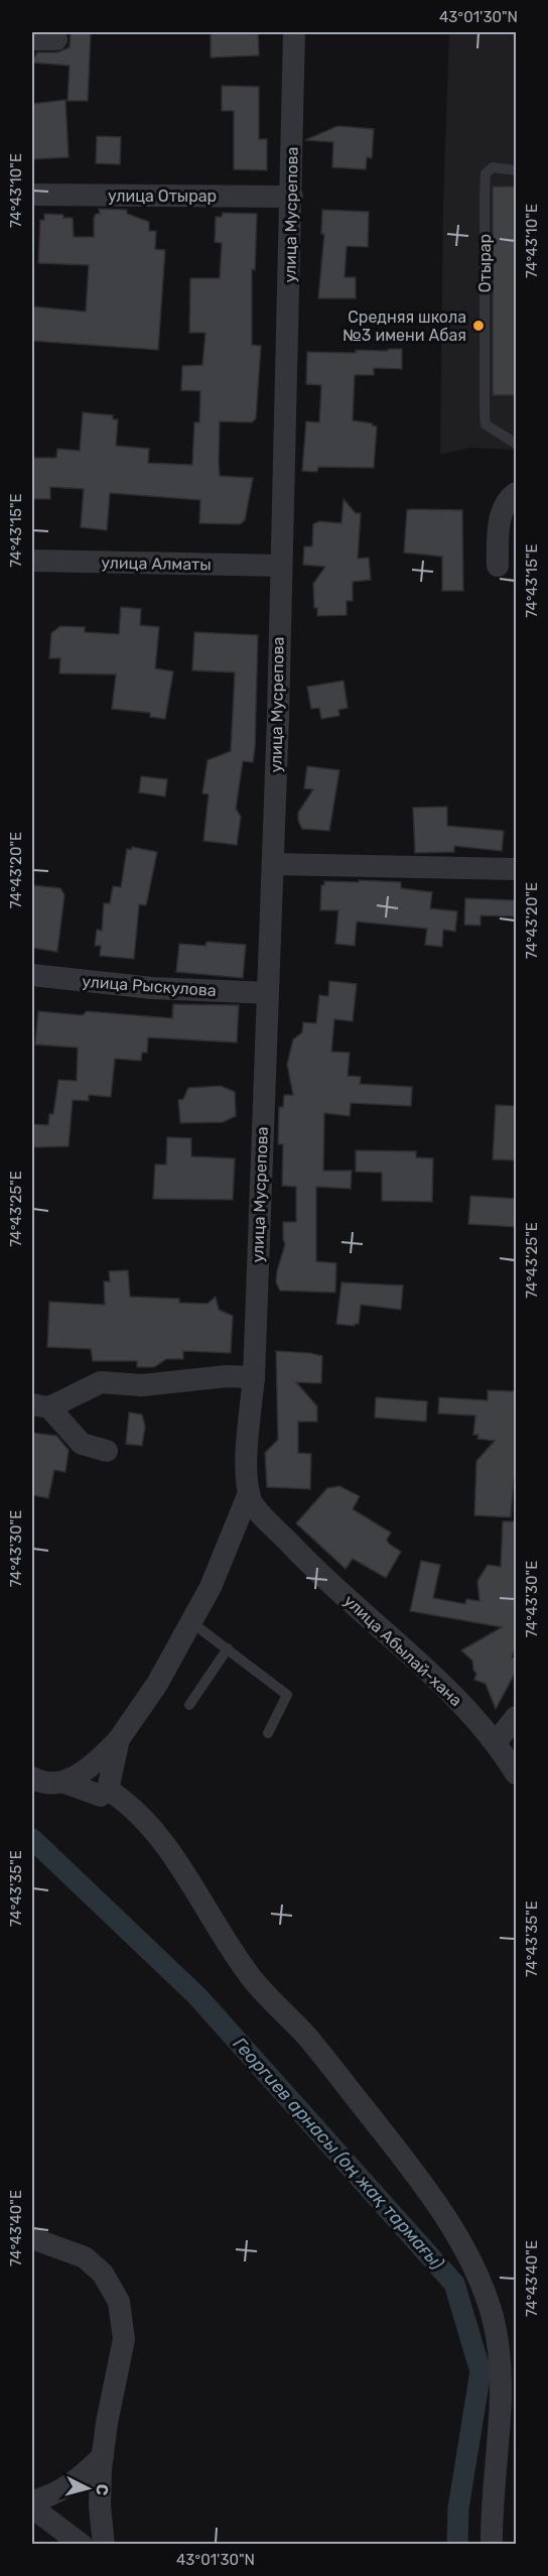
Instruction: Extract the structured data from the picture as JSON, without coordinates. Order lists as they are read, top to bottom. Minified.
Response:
{"streets":{"street":["улица Отырар","улица Мусрепова","улица Алматы","улица Рыскулова","улица Абылай-хана"],"lane":["Отырар"]},"crossings":[["улица Отырар","улица Мусрепова"],["улица Мусрепова","улица Алматы"],["улица Мусрепова","улица Рыскулова"]],"water":["Георгиев арнасы (оң жақ тармағы)"],"places":["Средняя школа №3 имени Абая"],"north":"right","coordinates":["43°01'30\"N","74°43'10\"E","74°43'15\"E","74°43'20\"E","74°43'25\"E","74°43'30\"E","74°43'35\"E","74°43'40\"E"]}
